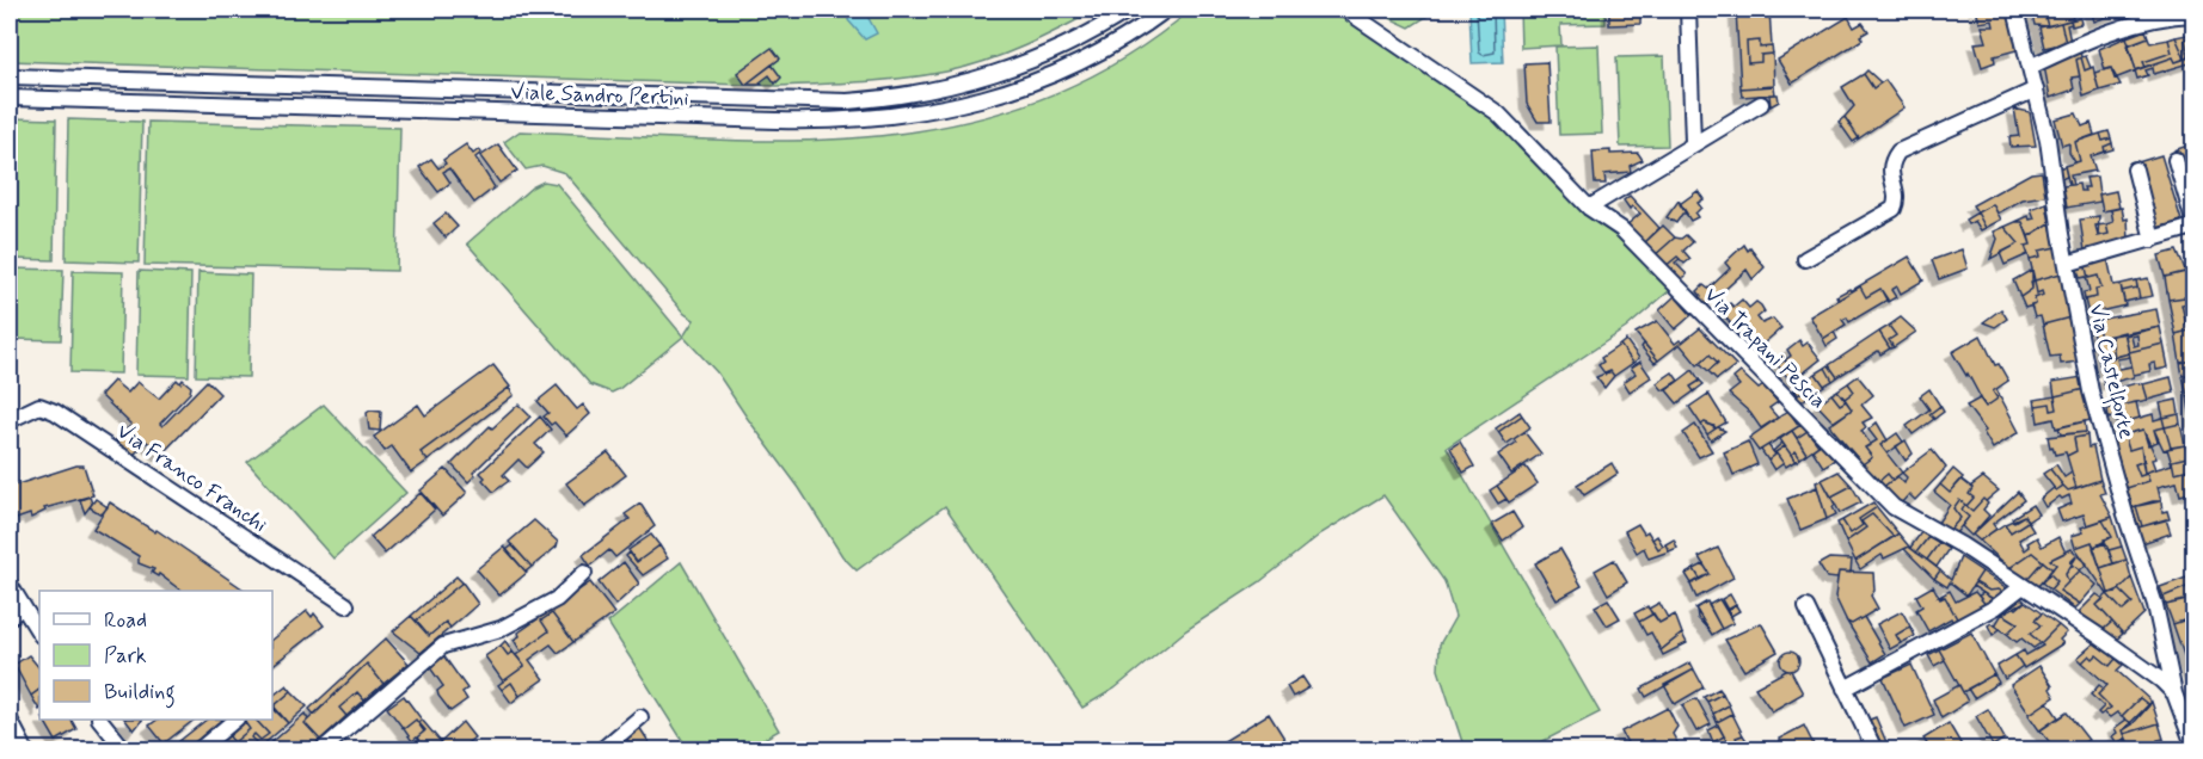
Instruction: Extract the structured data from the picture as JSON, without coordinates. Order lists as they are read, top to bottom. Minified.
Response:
{"streets":{"street":["Viale Sandro Pertini","Via Trapani Pescia","Via Castelforte","Via Franco Franchi"]},"crossings":[["Via Trapani Pescia","Via Castelforte"]],"legend":["Road","Park","Building"]}
